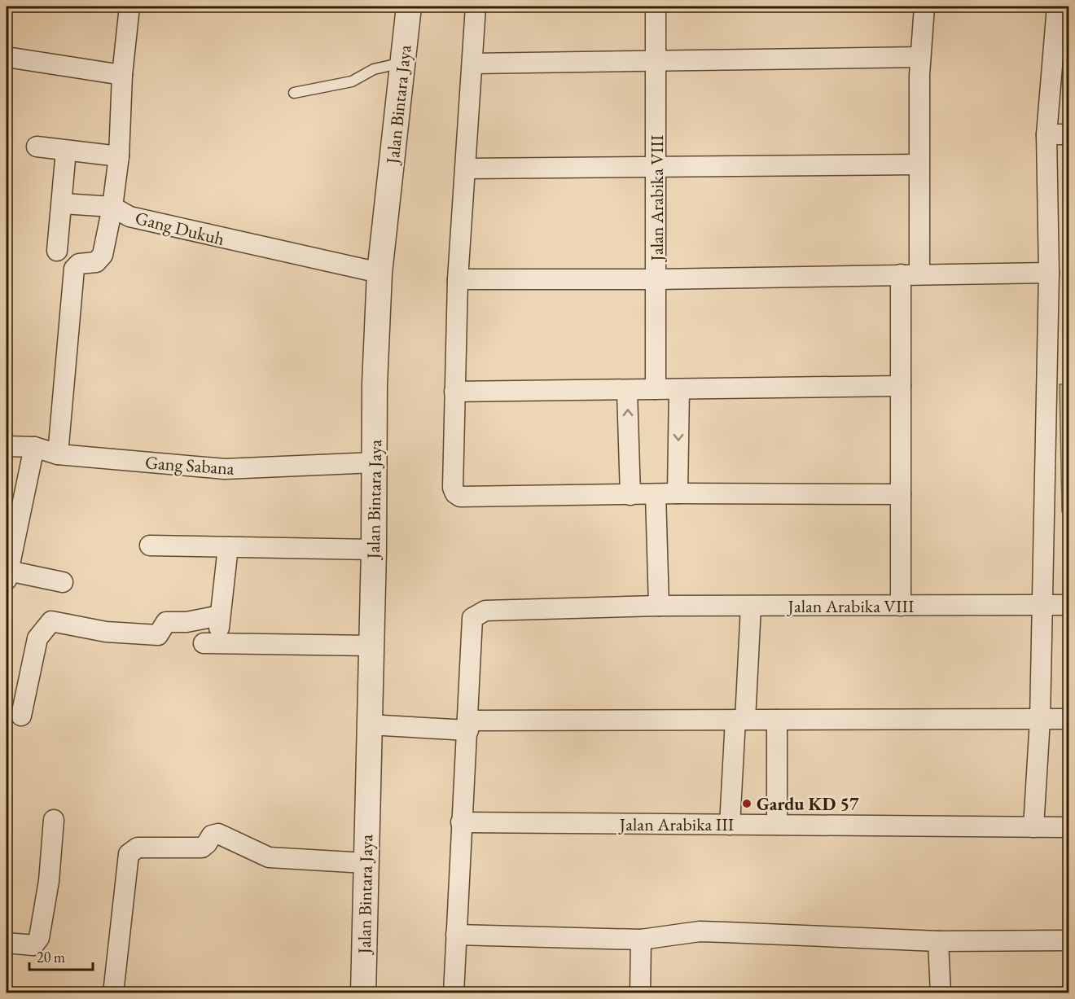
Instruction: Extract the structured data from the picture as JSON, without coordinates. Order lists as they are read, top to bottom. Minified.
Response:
{"streets":{"street":["Jalan Bintara Jaya","Jalan Arabika VIII","Gang Dukuh","Gang Sabana","Jalan Arabika III"]},"crossings":[["Jalan Bintara Jaya","Gang Dukuh"],["Jalan Bintara Jaya","Gang Sabana"]],"places":["Gardu KD 57"],"scale_bar":"20 m"}
